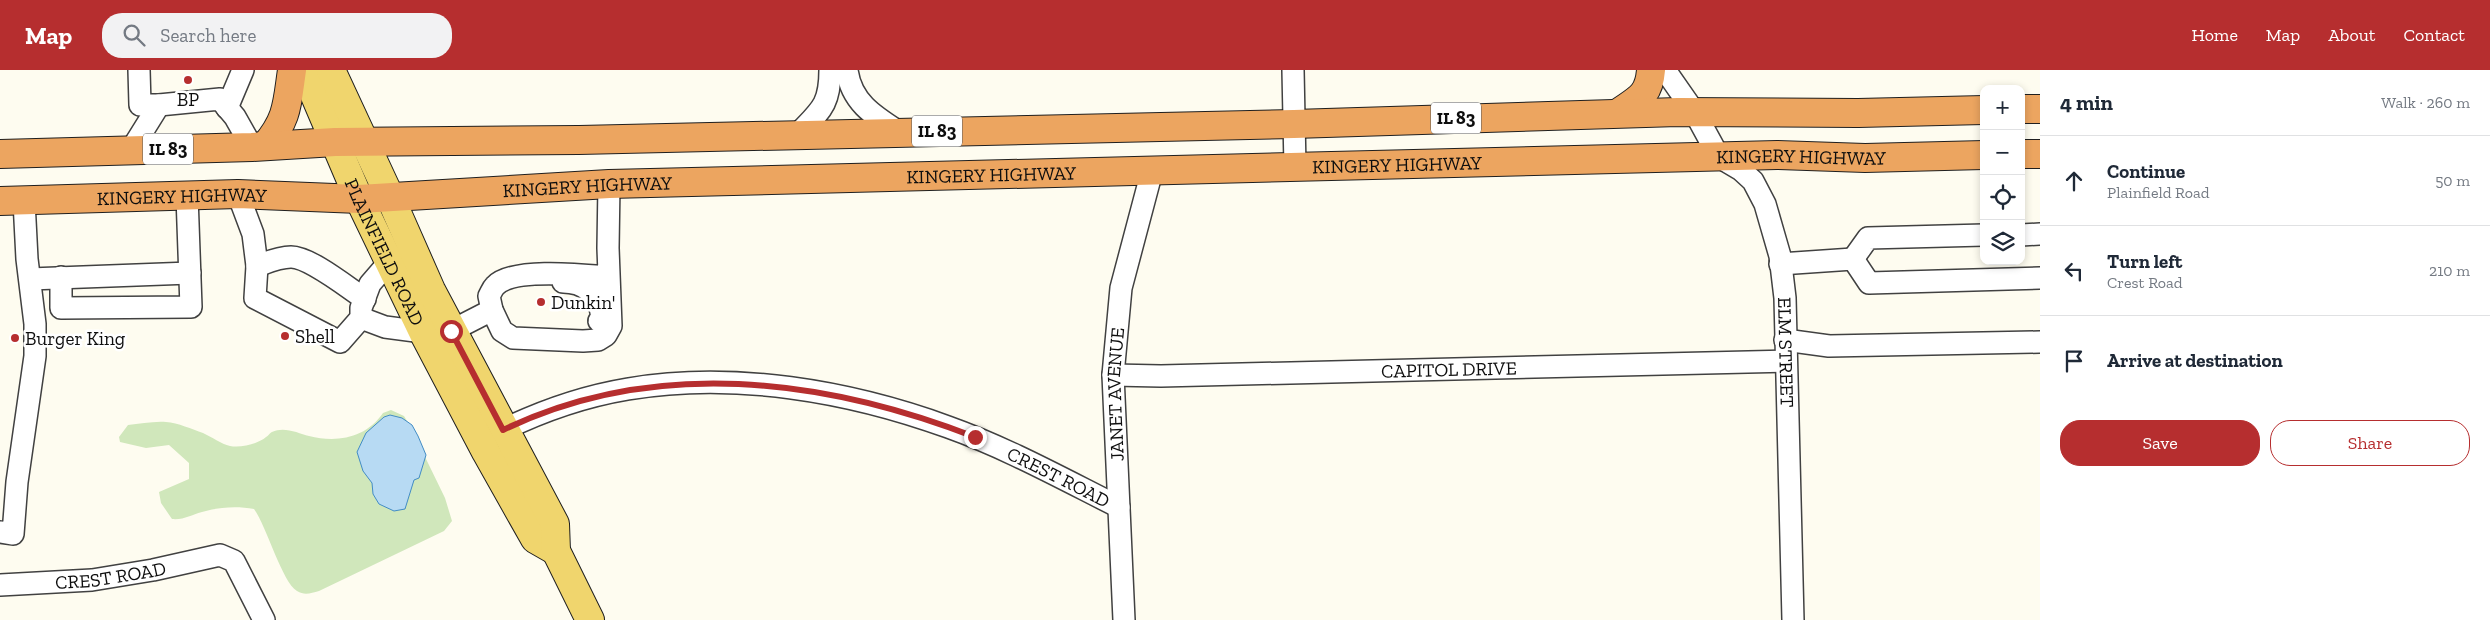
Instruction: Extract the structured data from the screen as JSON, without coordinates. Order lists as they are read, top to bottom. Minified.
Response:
{"streets":{"highway":["IL 83","KINGERY HIGHWAY"],"main road":["PLAINFIELD ROAD"],"street":["ELM STREET","CAPITOL DRIVE","JANET AVENUE","CREST ROAD"]},"crossings":[["IL 83","PLAINFIELD ROAD"],["KINGERY HIGHWAY","PLAINFIELD ROAD"],["KINGERY HIGHWAY","ELM STREET"],["KINGERY HIGHWAY","JANET AVENUE"],["PLAINFIELD ROAD","CREST ROAD"],["ELM STREET","CAPITOL DRIVE"],["CAPITOL DRIVE","JANET AVENUE"],["JANET AVENUE","CREST ROAD"]],"places":["BP","Dunkin'","Shell","Burger King"],"page":{"header":"Map","search":"Search here","nav":["Home","Map","About","Contact"],"heading":["4 min","Walk · 260 m"],"map_buttons":["+","−"],"list":[["Continue","Plainfield Road","50 m"],["Turn left","Crest Road","210 m"],"Arrive at destination"],"buttons":["Save","Share"]}}
